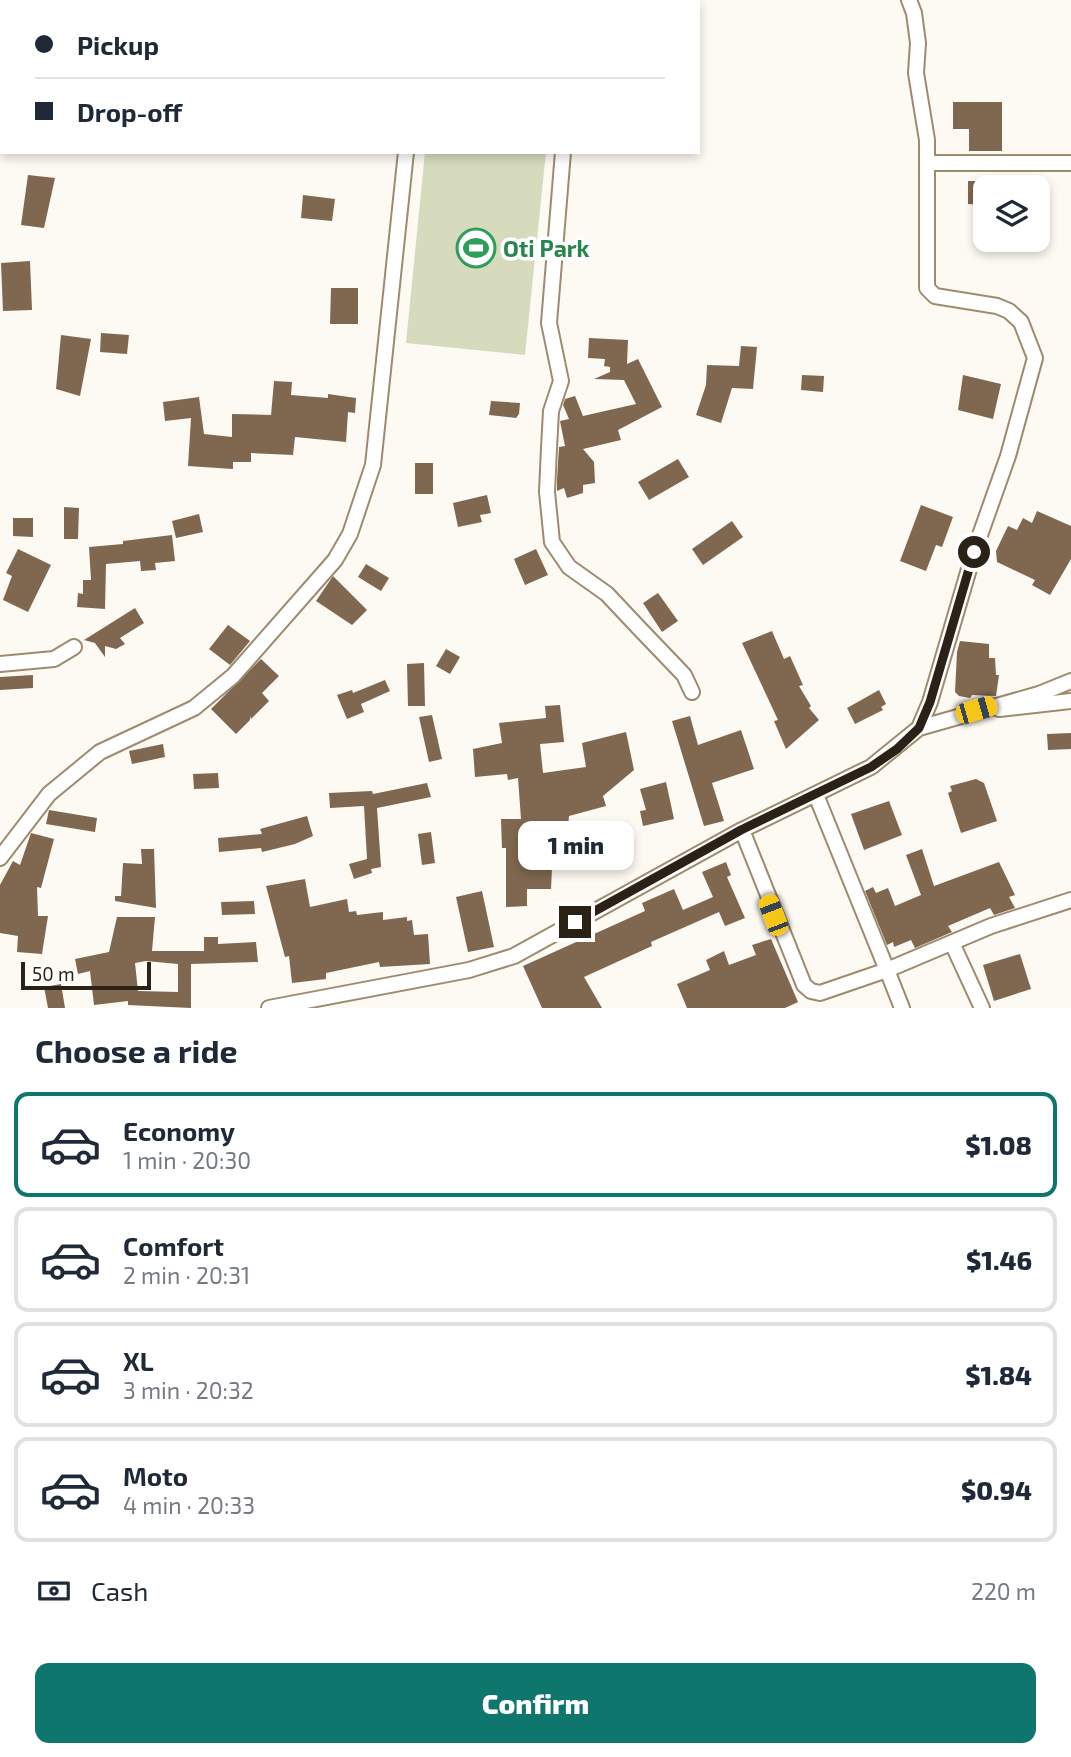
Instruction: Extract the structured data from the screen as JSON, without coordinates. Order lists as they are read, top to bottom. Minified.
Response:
{"places":{"sports":["Oti Park"]},"scale_bar":"50 m","page":{"banner":["Pickup","Drop-off"],"bubble":"1 min","scale":"50 m","heading":"Choose a ride","list":[{"name":"Economy","note":"1 min · 20:30","value":"$1.08"},{"name":"Comfort","note":"2 min · 20:31","value":"$1.46"},{"name":"XL","note":"3 min · 20:32","value":"$1.84"},{"name":"Moto","note":"4 min · 20:33","value":"$0.94"}],"pay":["Cash","220 m"],"buttons":"Confirm"}}
